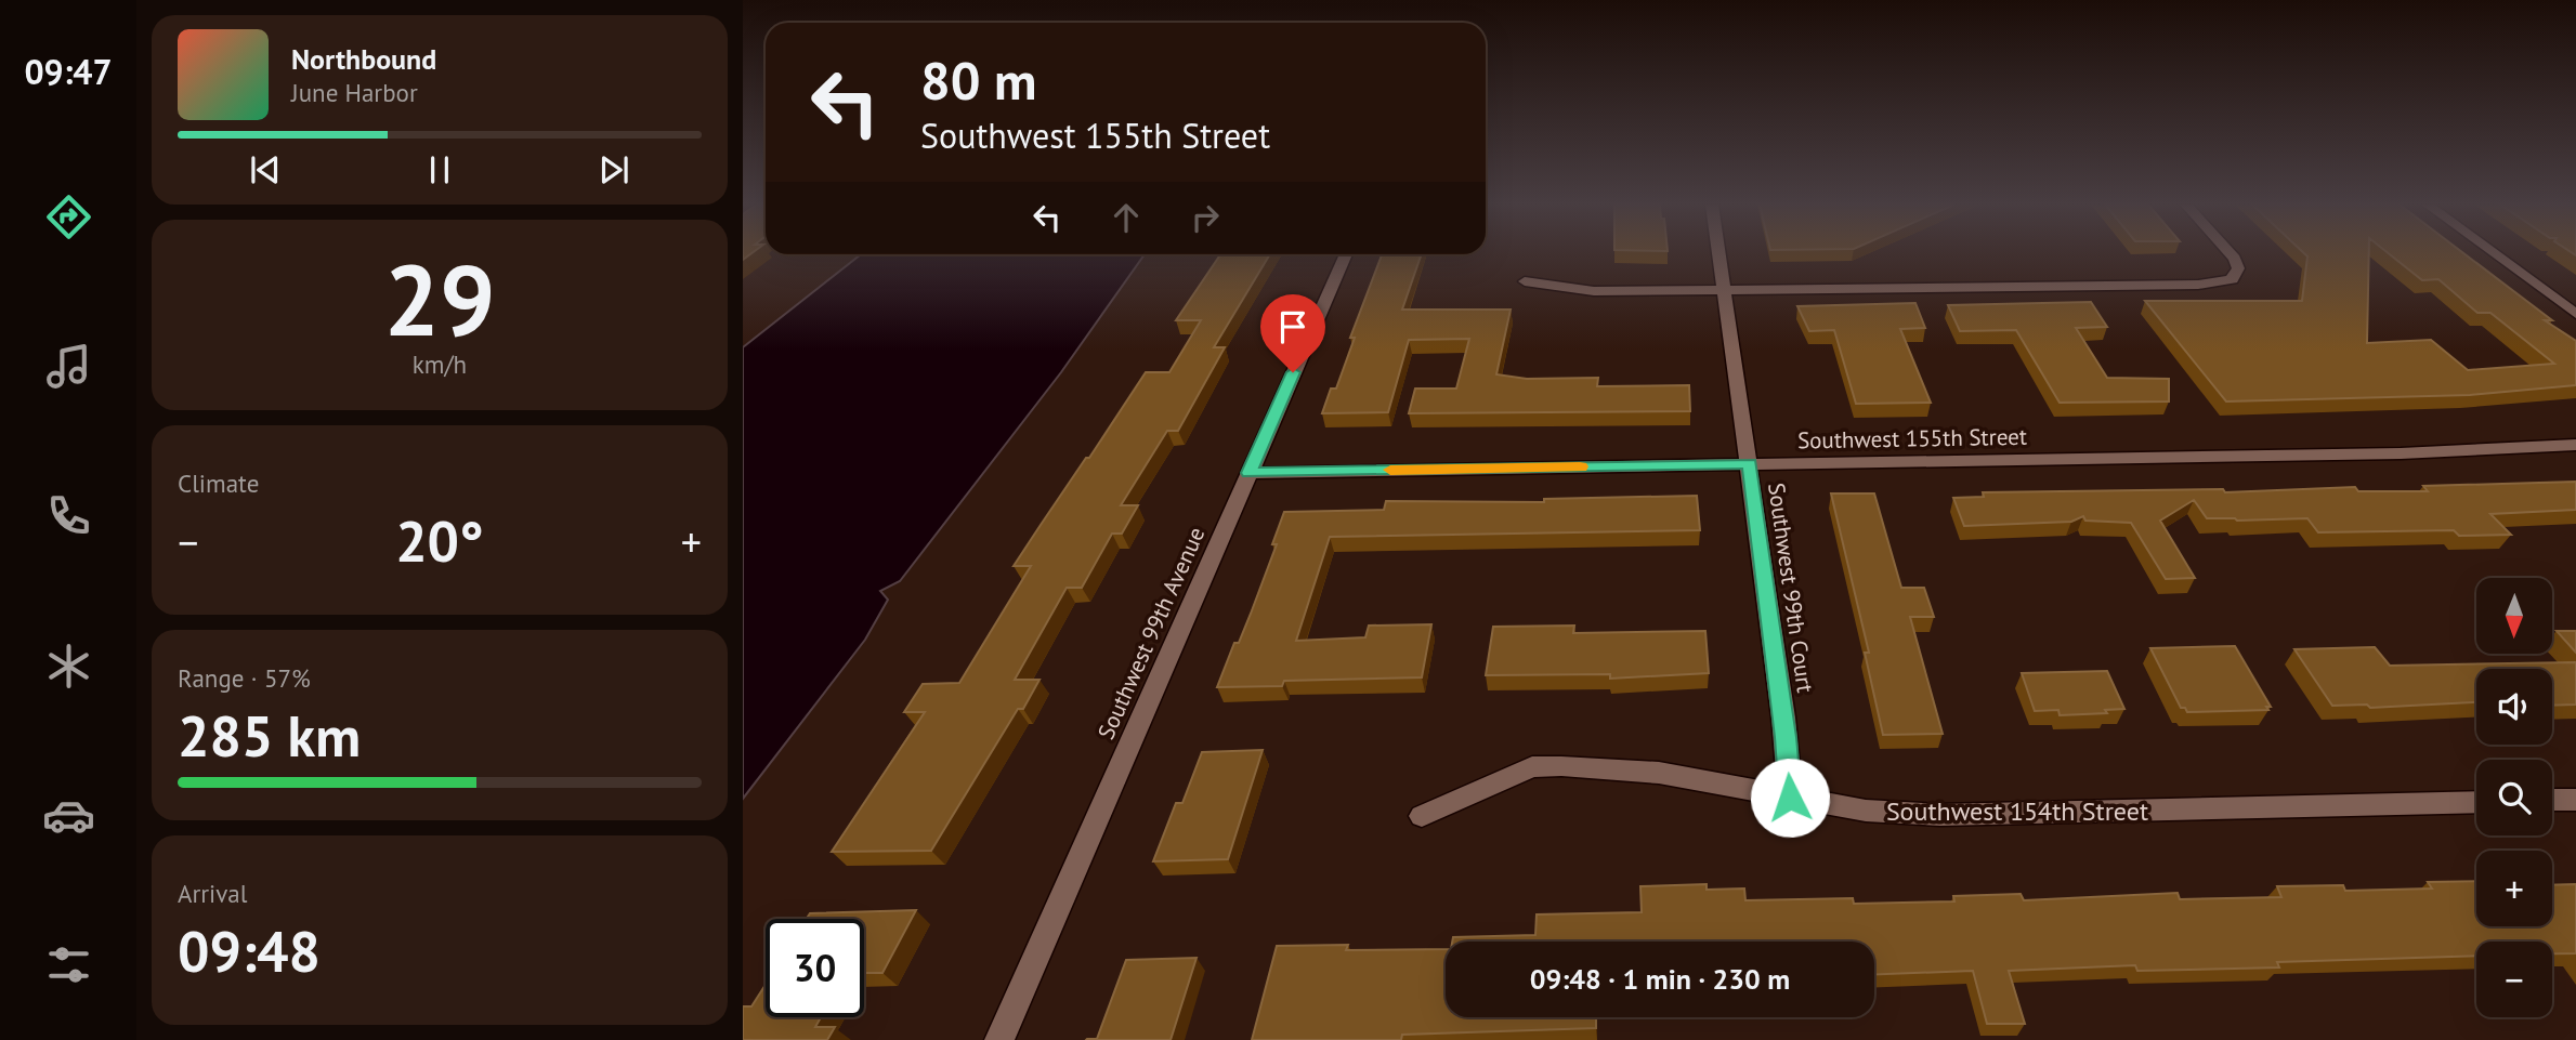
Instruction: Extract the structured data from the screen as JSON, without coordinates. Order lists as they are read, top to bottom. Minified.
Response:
{"streets":{"street":["Southwest 155th Street","Southwest 99th Court","Southwest 99th Avenue","Southwest 154th Street"]},"crossings":[["Southwest 155th Street","Southwest 99th Court"],["Southwest 155th Street","Southwest 99th Avenue"],["Southwest 99th Court","Southwest 154th Street"]],"north":"bottom","page":{"tabs":"09:47","turn":["80 m","Southwest 155th Street"],"song":["Northbound","June Harbor"],"tile":[["29","km/h"],"Climate",["Range · 57%","285 km"],["Arrival","09:48"]],"heat":["−","20°","+"],"map_buttons":["+","−"],"limit":"30","trip":"09:48 · 1 min · 230 m"}}
